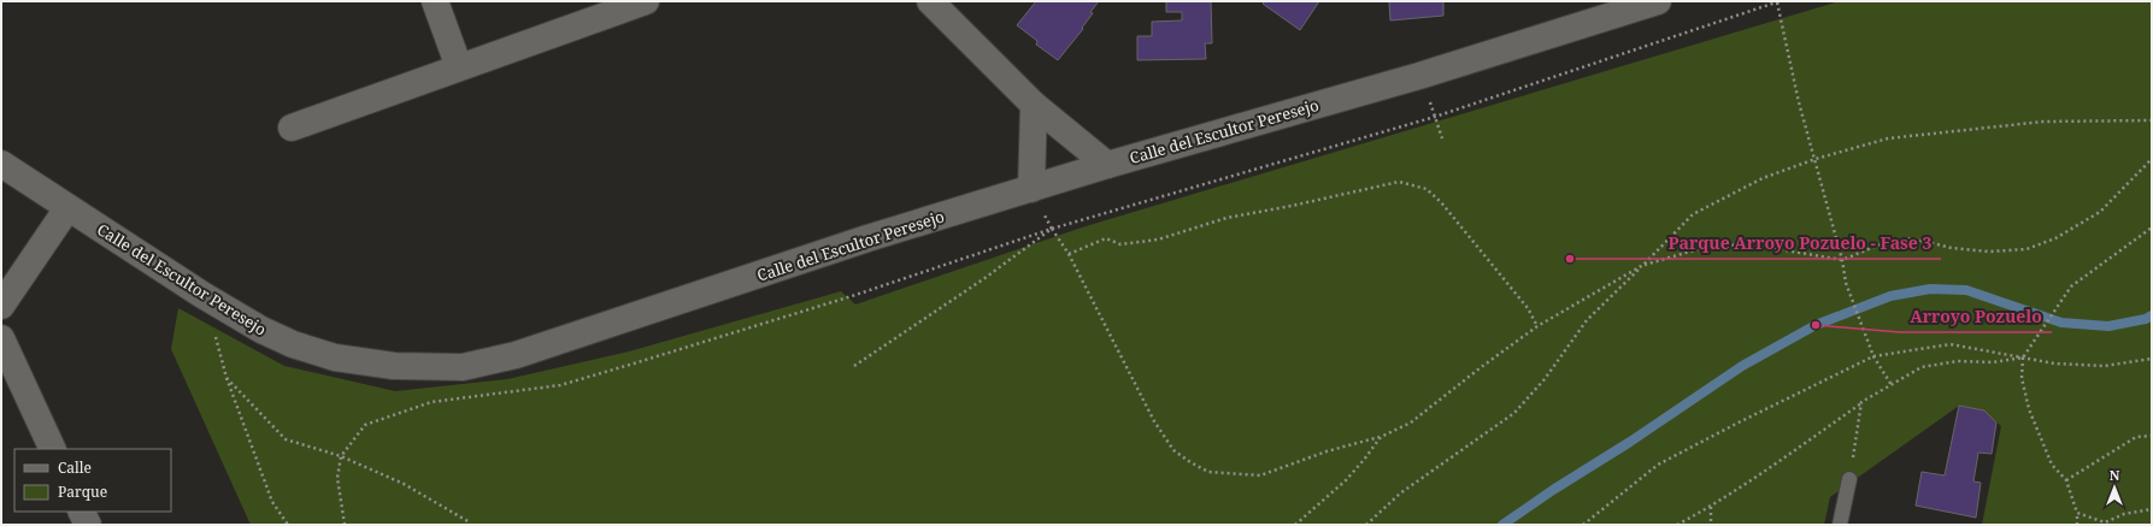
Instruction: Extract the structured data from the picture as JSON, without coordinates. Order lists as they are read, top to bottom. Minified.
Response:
{"streets":{"street":["Calle del Escultor Peresejo"]},"places":["Parque Arroyo Pozuelo - Fase 3","Arroyo Pozuelo"],"legend":["Calle","Parque"],"north":"top"}
